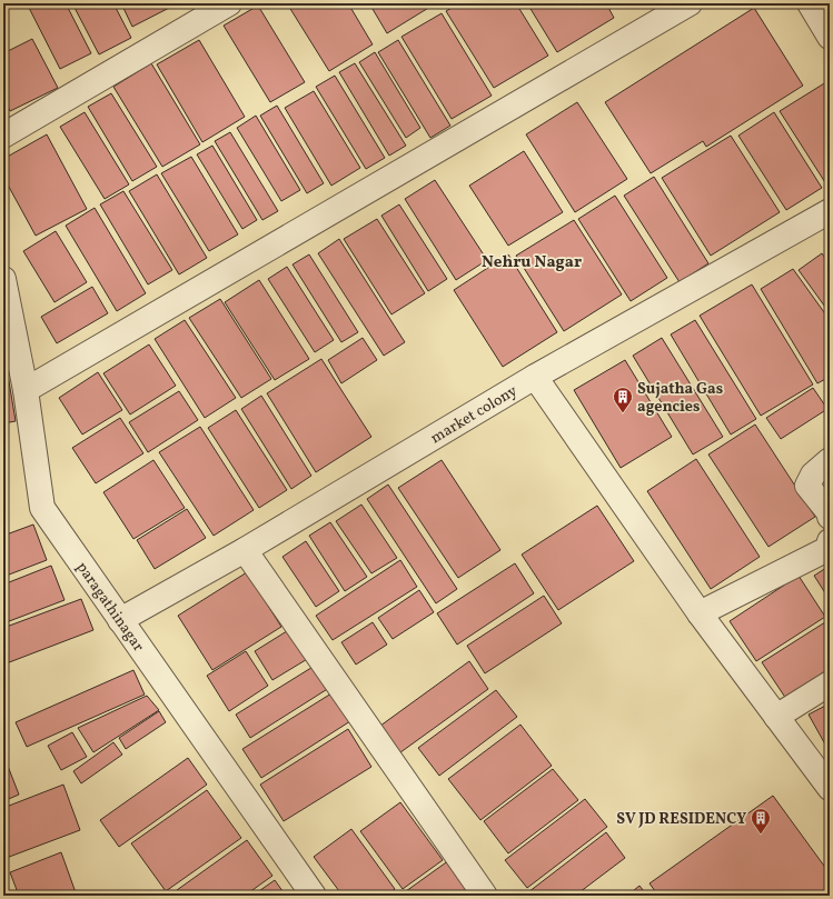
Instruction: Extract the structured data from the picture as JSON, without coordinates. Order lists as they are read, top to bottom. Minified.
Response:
{"streets":{"street":["market colony","paragathinagar"]},"crossings":[["market colony","paragathinagar"]],"districts":["Nehru Nagar"],"places":{"building":["Sujatha Gas agencies","SV JD RESIDENCY"]}}
